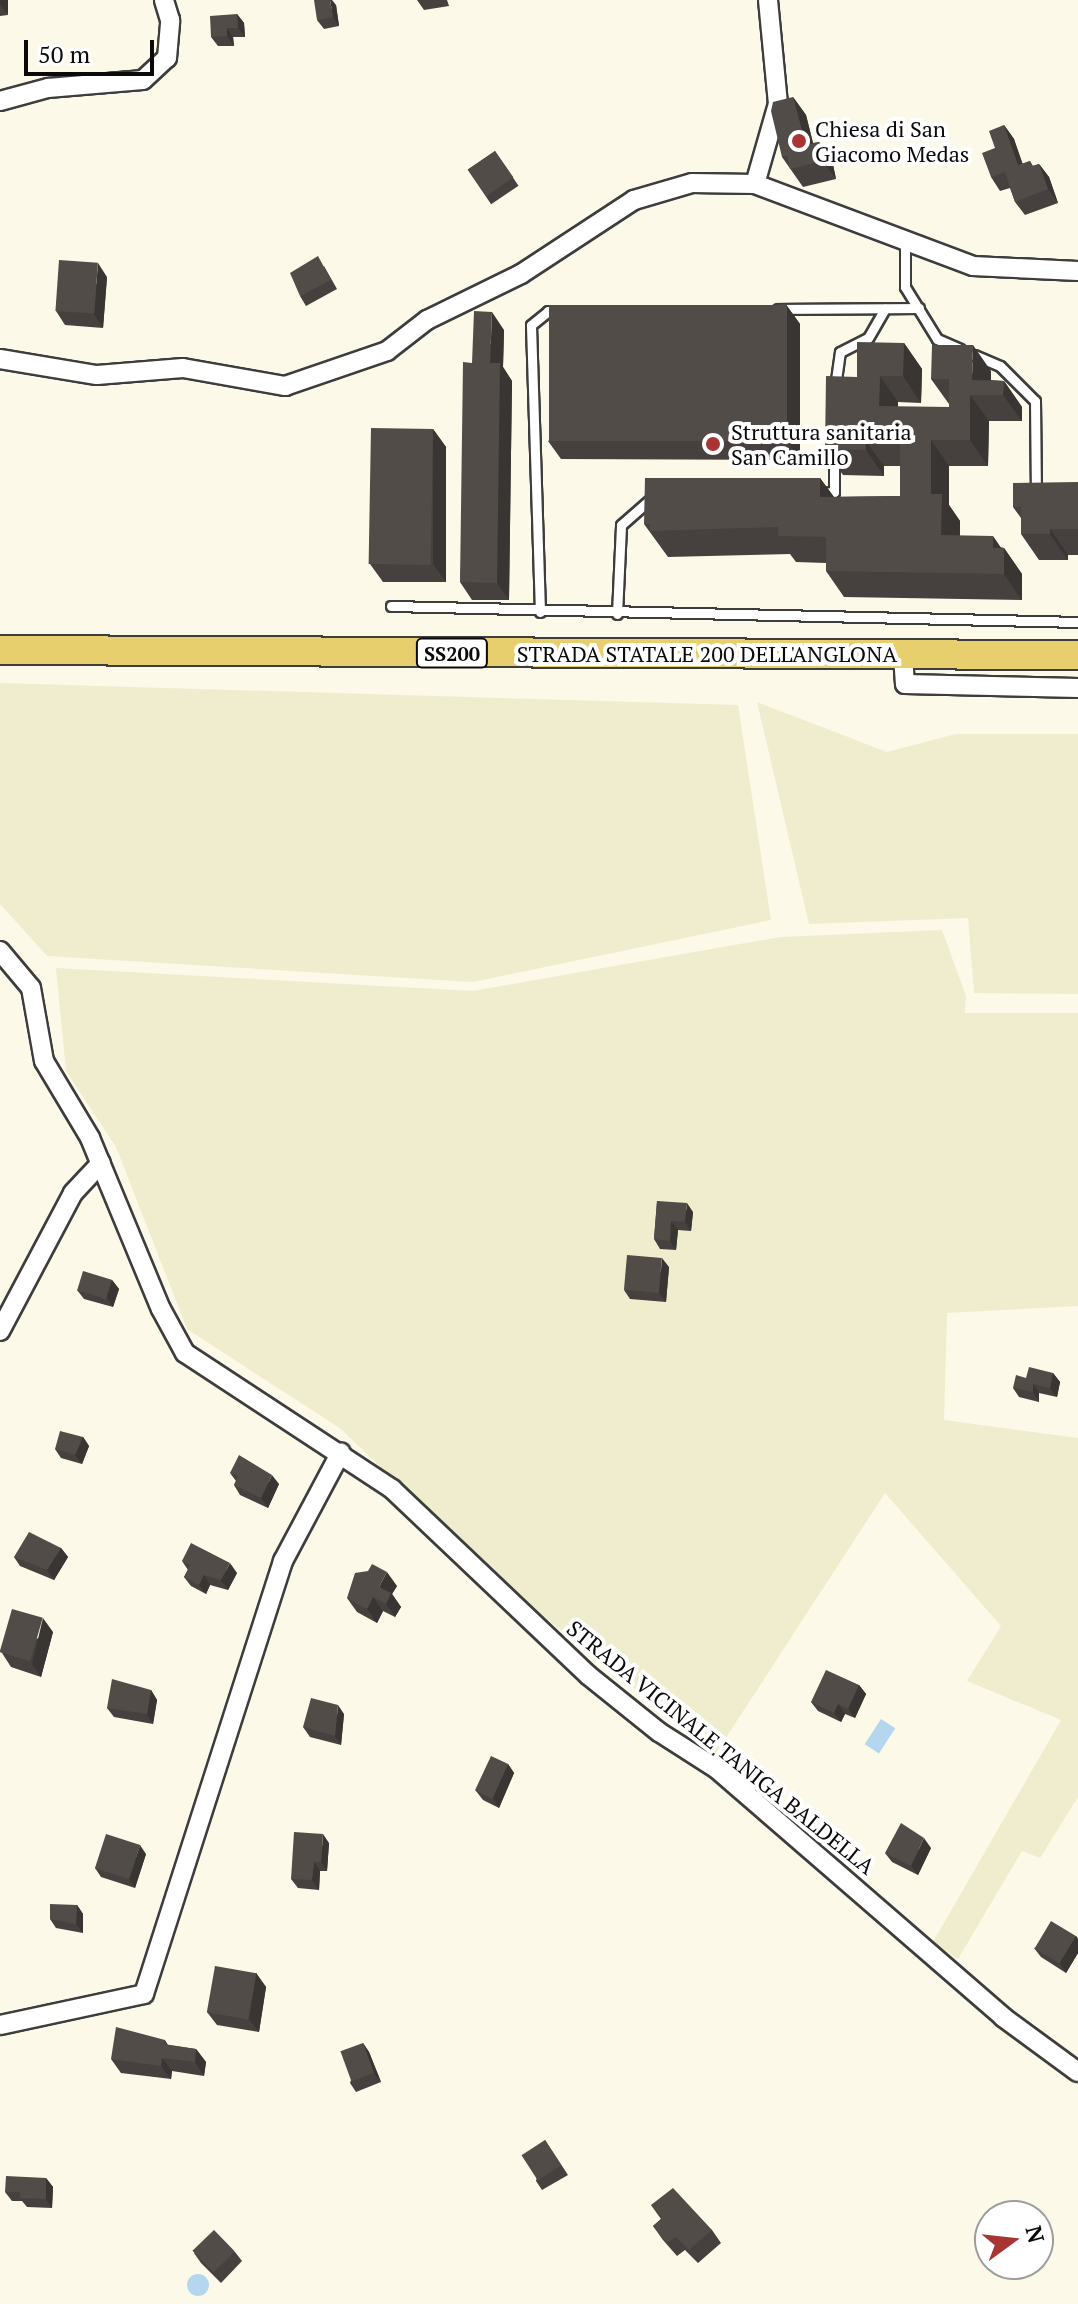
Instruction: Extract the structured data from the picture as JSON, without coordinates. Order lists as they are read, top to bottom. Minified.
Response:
{"streets":{"main road":["SS200","STRADA STATALE 200 DELL'ANGLONA"],"street":["STRADA VICINALE TANIGA BALDELLA"]},"places":["Chiesa di San Giacomo Medas","Struttura sanitaria San Camillo"],"scale_bar":"50 m","north":"right"}
